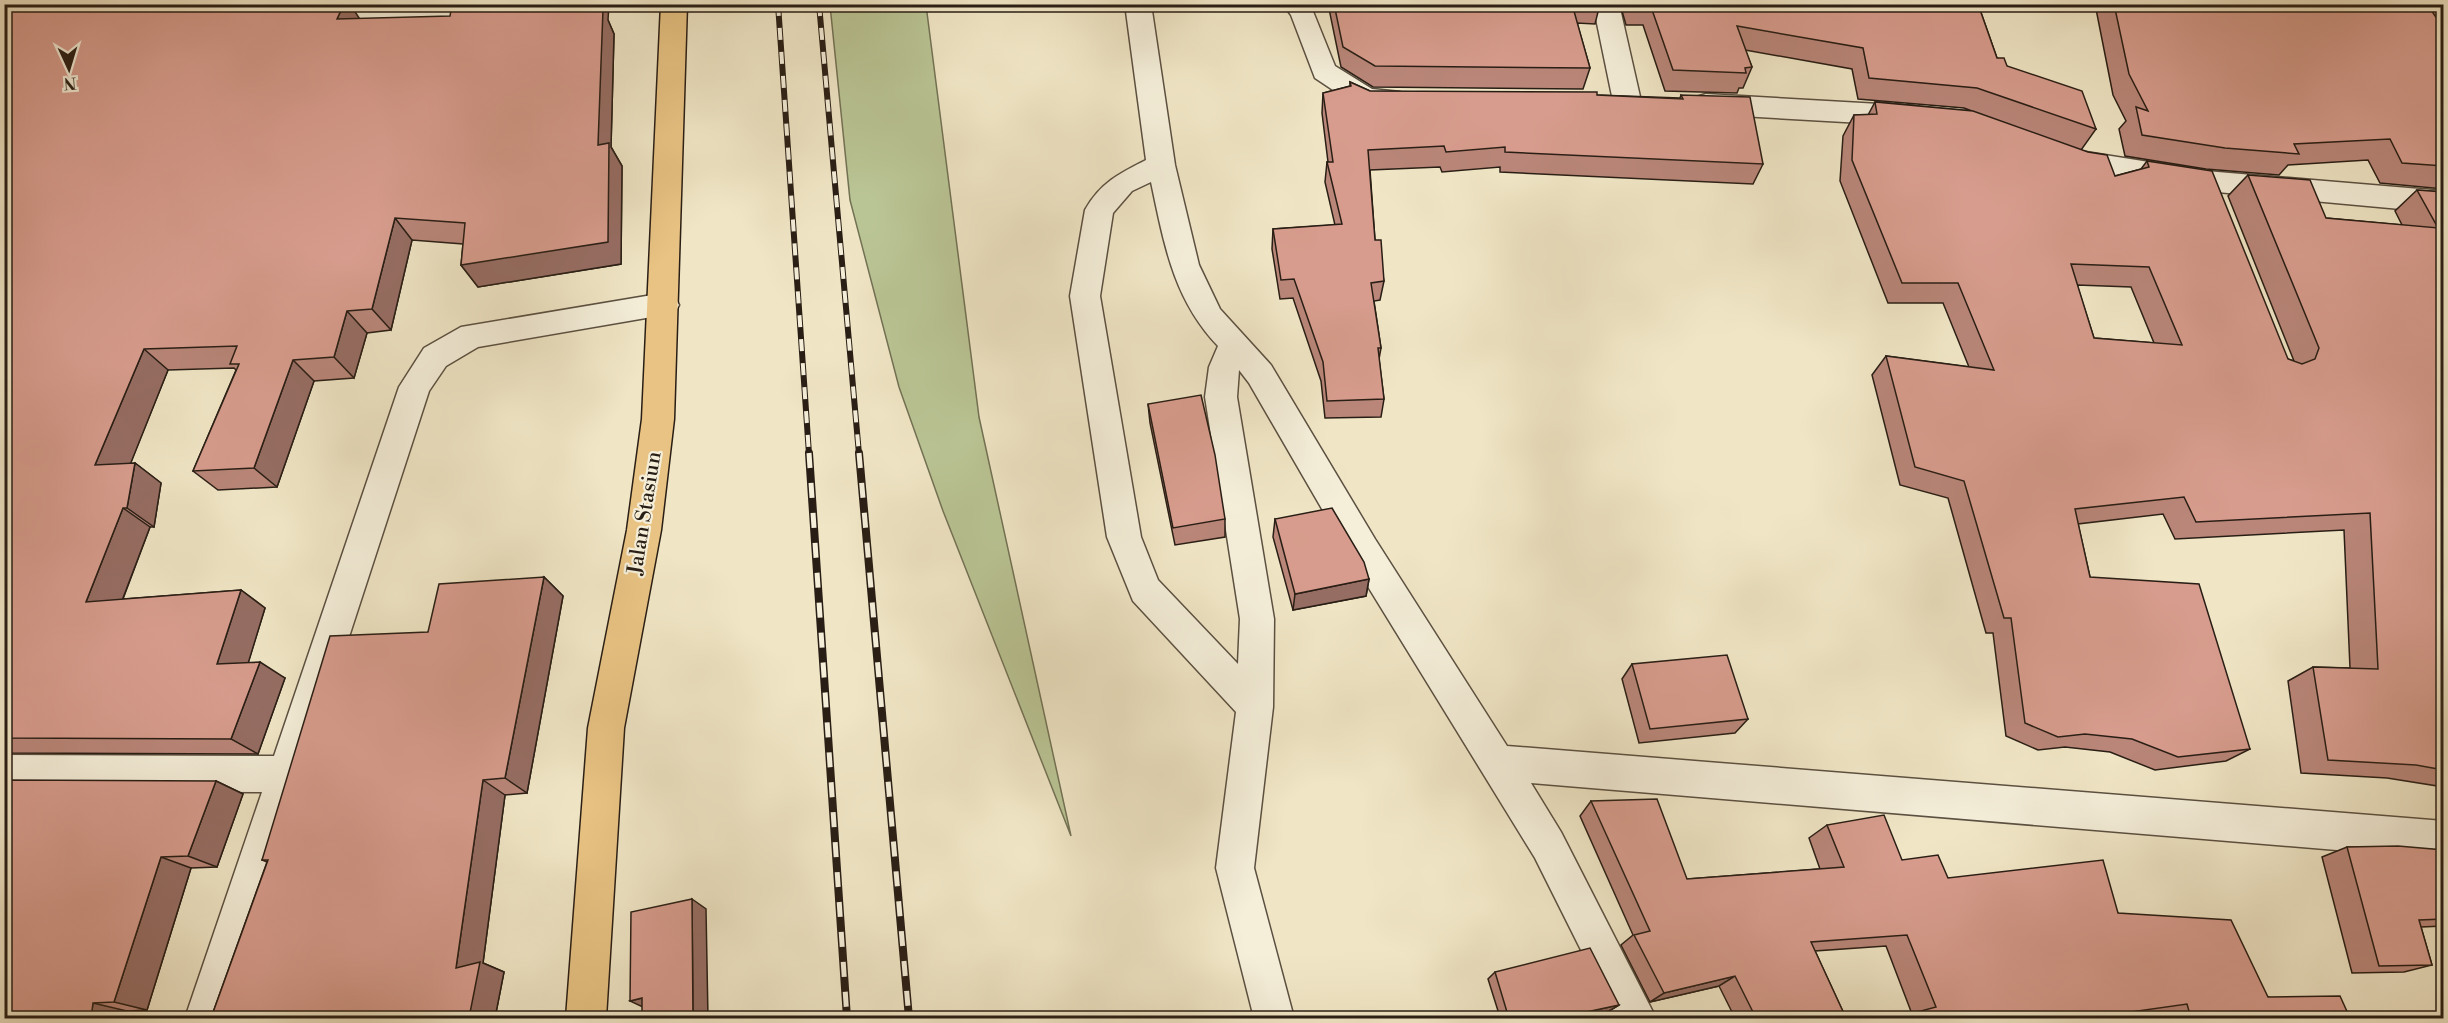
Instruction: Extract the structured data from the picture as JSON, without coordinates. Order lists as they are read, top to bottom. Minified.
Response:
{"streets":{"main road":["Jalan Stasiun"]},"north":"bottom"}
